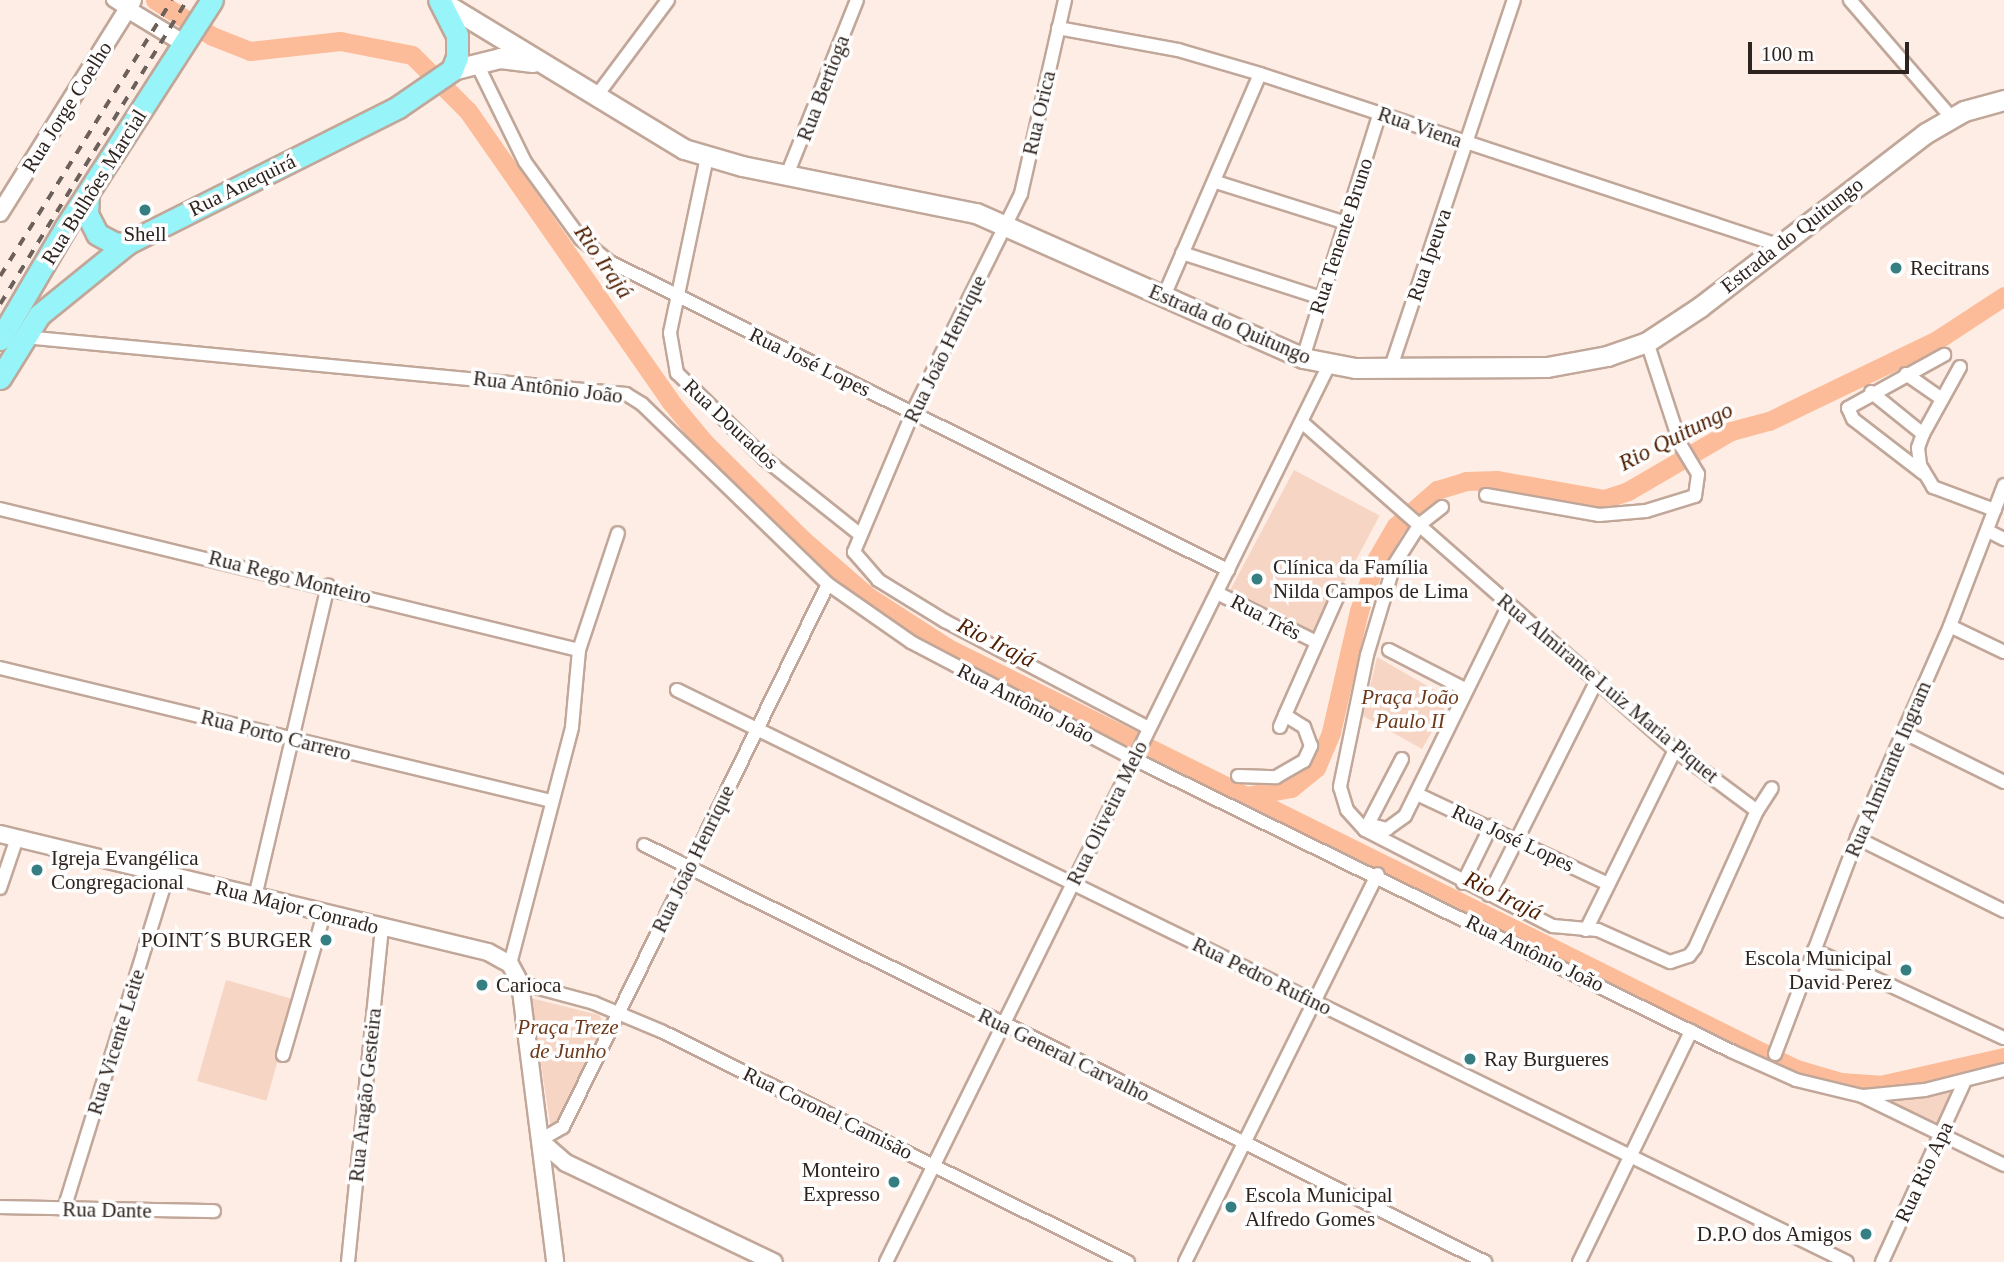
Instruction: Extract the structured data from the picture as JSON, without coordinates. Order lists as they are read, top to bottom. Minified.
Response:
{"streets":{"main road":["Rua Anequirá","Rua Bulhões Marcial","Estrada do Quitungo"],"street":["Rua Bertioga","Rua Jorge Coelho","Rua Orica","Rua Viena","Rua Tenente Bruno","Rua Ipeuva","Rua João Henrique","Rua José Lopes","Rua Antônio João","Rua Dourados","Rua Rego Monteiro","Rua Três","Rua Almirante Luiz Maria Piquet","Rua Porto Carrero","Rua Almirante Ingram","Rua Oliveira Melo","Rua Major Conrado","Rua Pedro Rufino","Rua Vicente Leite","Rua General Carvalho","Rua Aragão Gesteira","Rua Coronel Camisão","Rua Rio Apa","Rua Dante"]},"crossings":[["Rua Bertioga","Estrada do Quitungo"],["Rua Orica","Rua Viena"],["Rua Orica","Estrada do Quitungo"],["Rua Orica","Rua João Henrique"],["Rua Viena","Estrada do Quitungo"],["Rua Viena","Rua Tenente Bruno"],["Rua Viena","Rua Ipeuva"],["Rua Anequirá","Estrada do Quitungo"],["Rua Anequirá","Rua Antônio João"],["Estrada do Quitungo","Rua Tenente Bruno"],["Estrada do Quitungo","Rua Ipeuva"],["Estrada do Quitungo","Rua João Henrique"],["Estrada do Quitungo","Rua José Lopes"],["Estrada do Quitungo","Rua Dourados"],["Estrada do Quitungo","Rua Oliveira Melo"],["Rua João Henrique","Rua José Lopes"],["Rua João Henrique","Rua Antônio João"],["Rua João Henrique","Rua Dourados"],["Rua João Henrique","Rua Pedro Rufino"],["Rua João Henrique","Rua General Carvalho"],["Rua João Henrique","Rua Coronel Camisão"],["Rua José Lopes","Rua Dourados"],["Rua José Lopes","Rua Oliveira Melo"],["Rua Antônio João","Rua Almirante Luiz Maria Piquet"],["Rua Antônio João","Rua Oliveira Melo"],["Rua Antônio João","Rua Rio Apa"],["Rua Três","Rua Oliveira Melo"],["Rua Almirante Luiz Maria Piquet","Rua Oliveira Melo"],["Rua Oliveira Melo","Rua Pedro Rufino"],["Rua Oliveira Melo","Rua General Carvalho"],["Rua Oliveira Melo","Rua Coronel Camisão"],["Rua Major Conrado","Rua Vicente Leite"],["Rua Major Conrado","Rua Aragão Gesteira"],["Rua Vicente Leite","Rua Dante"]],"water":["Rio Irajá","Rio Quitungo"],"parks":["Praça João Paulo II","Praça Treze de Junho"],"places":["Shell","Recitrans","Clínica da Família Nilda Campos de Lima","Igreja Evangélica Congregacional","POINT´S BURGER","Escola Municipal David Perez","Carioca","Ray Burgueres","Monteiro Expresso","Escola Municipal Alfredo Gomes","D.P.O dos Amigos"],"scale_bar":"100 m"}
